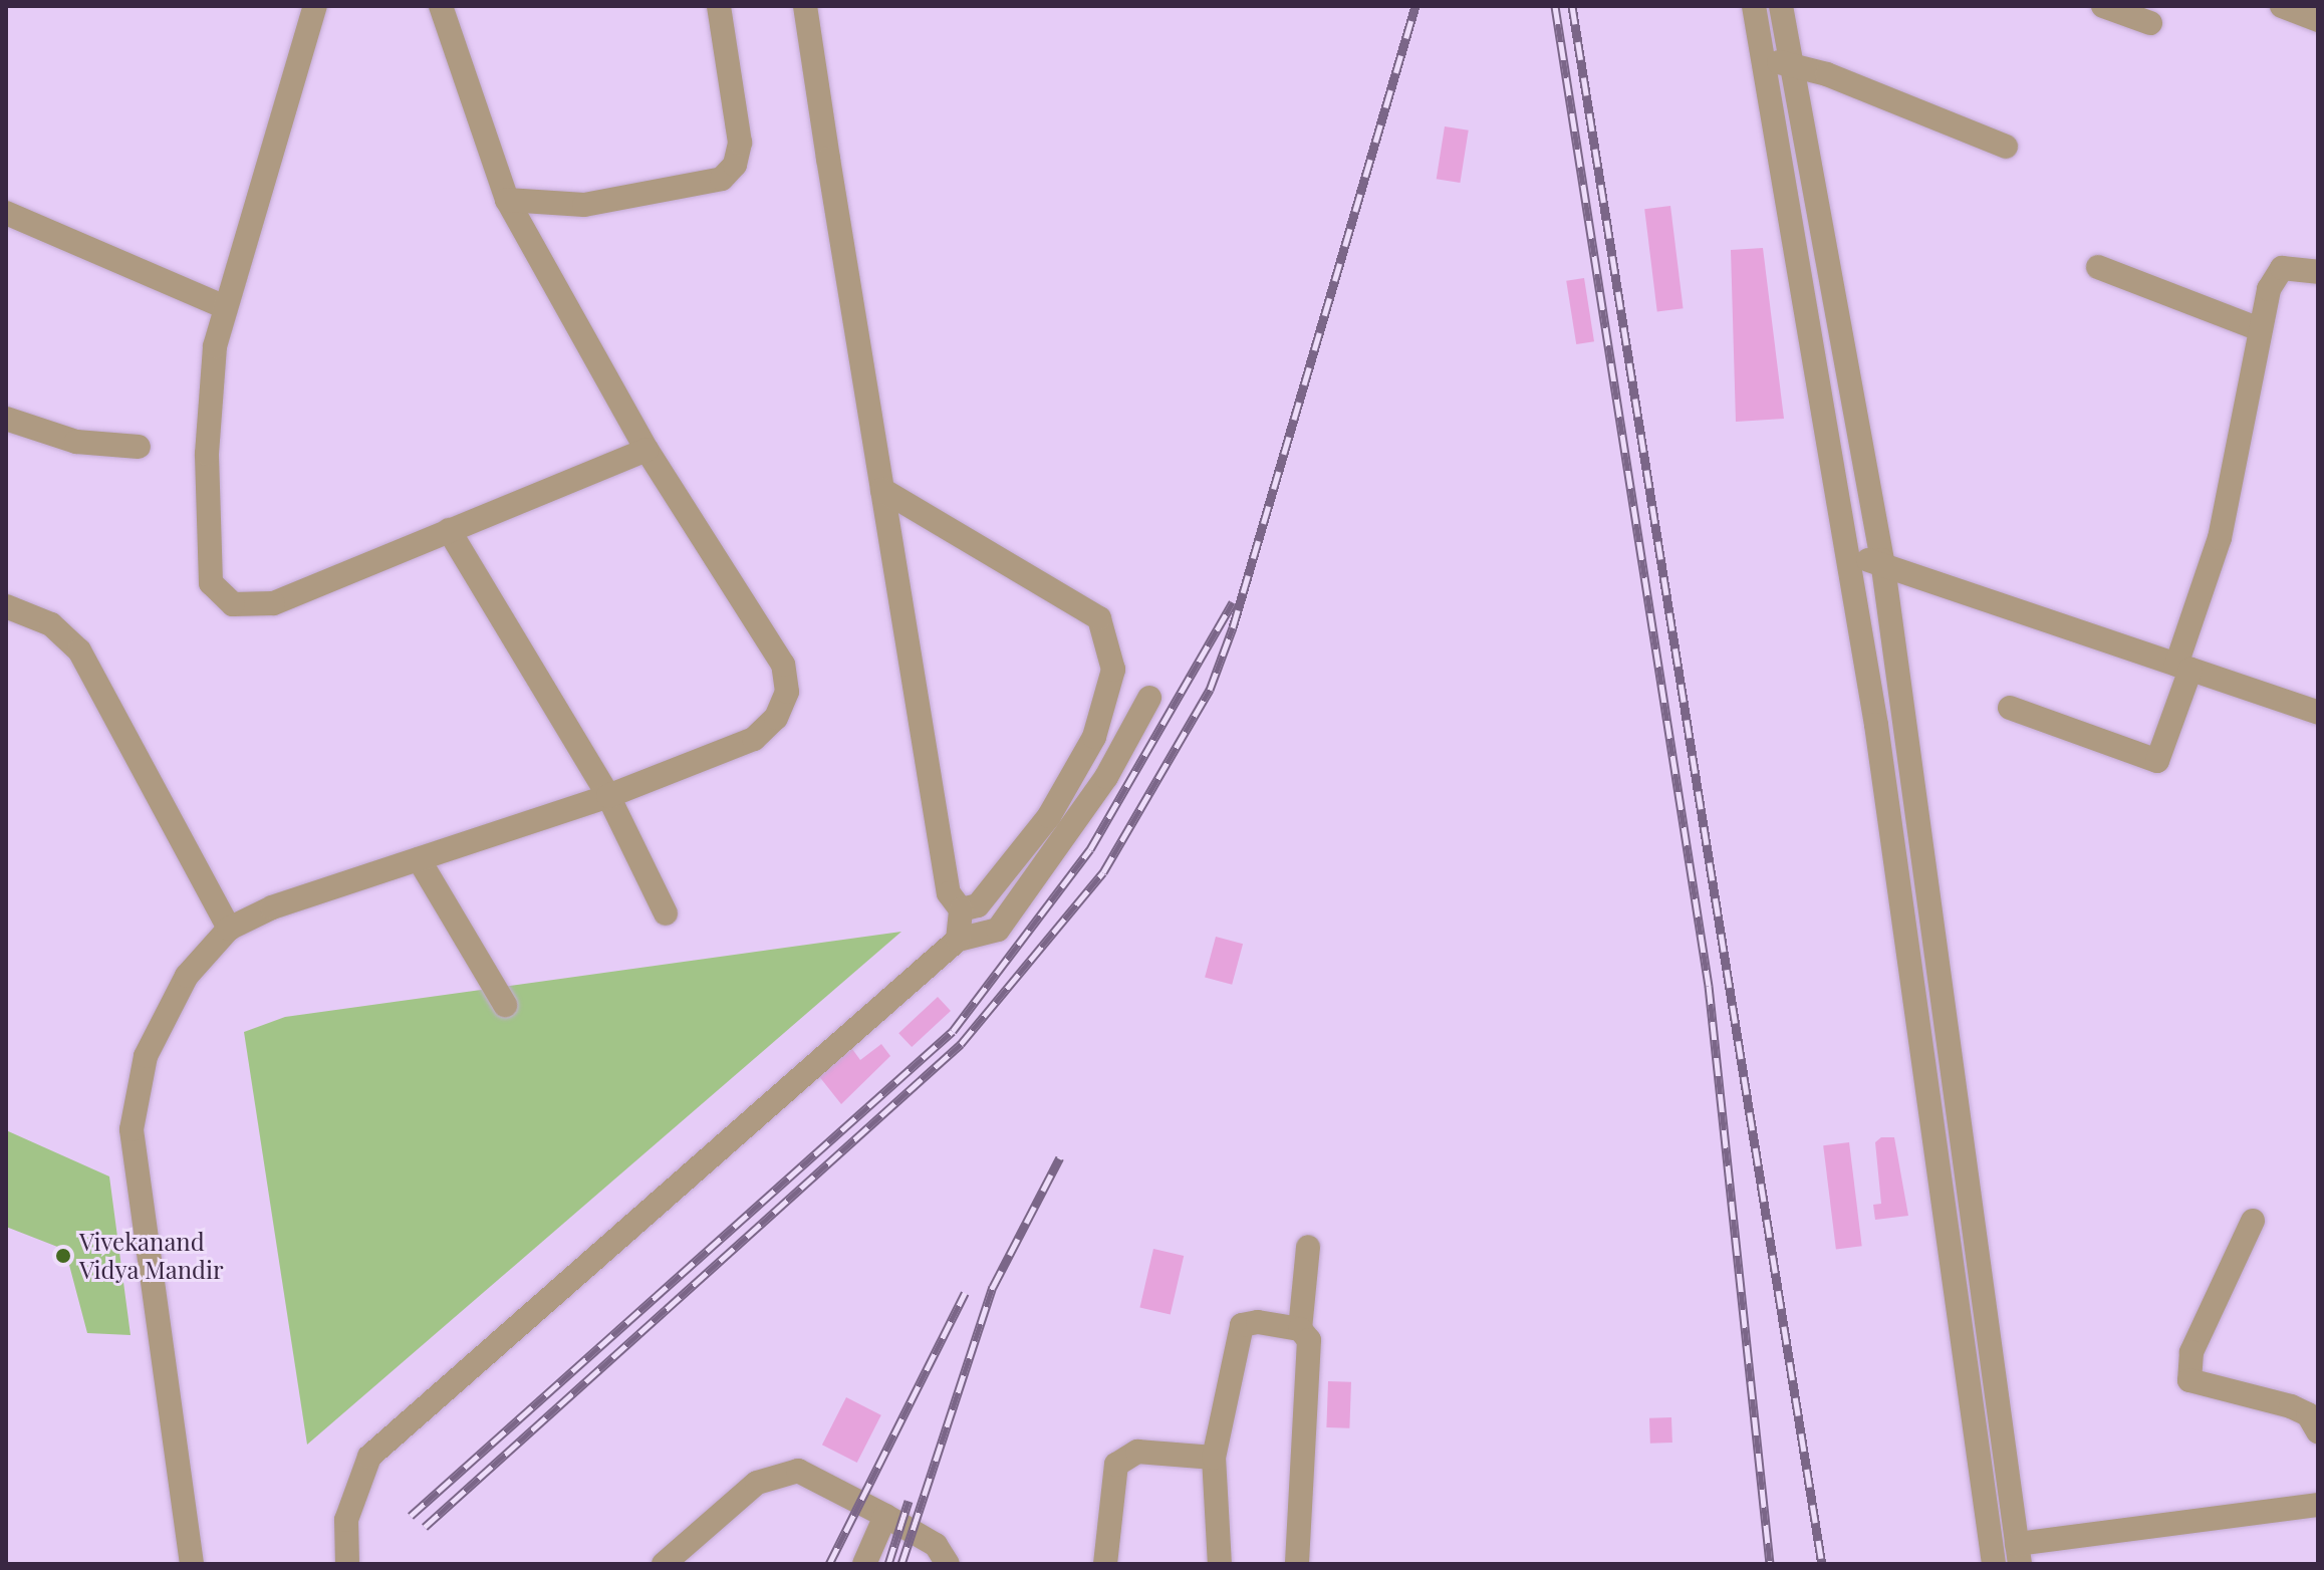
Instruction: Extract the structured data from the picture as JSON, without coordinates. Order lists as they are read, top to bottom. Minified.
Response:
{"places":["Vivekanand Vidya Mandir"]}
